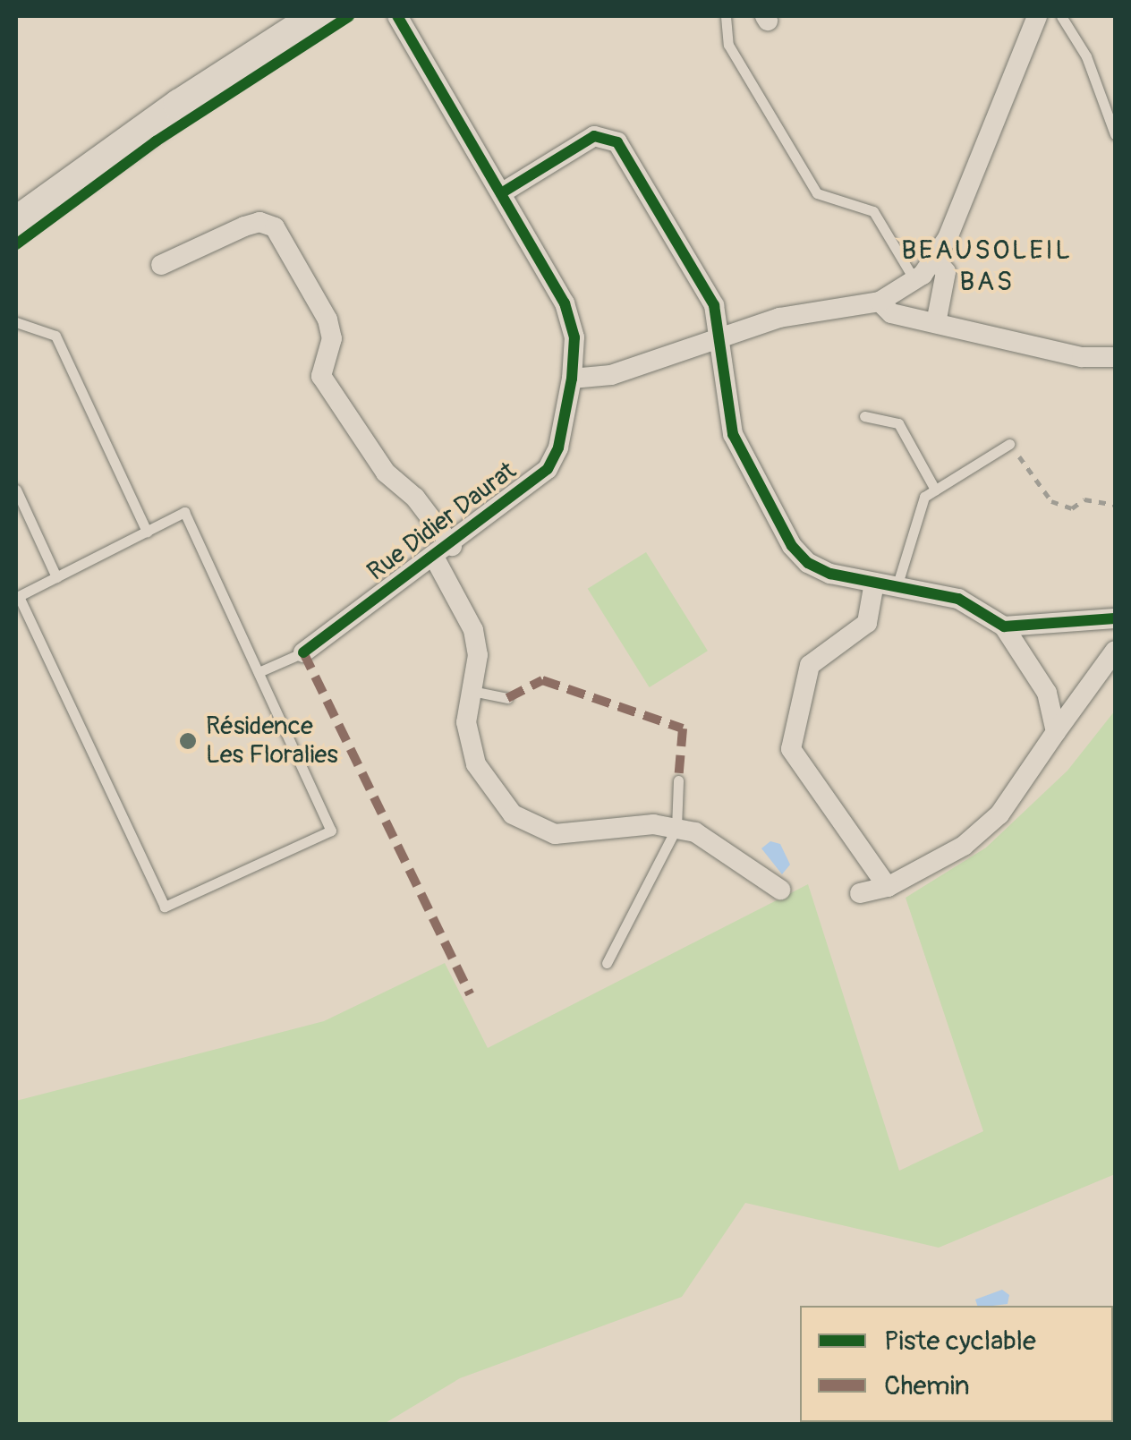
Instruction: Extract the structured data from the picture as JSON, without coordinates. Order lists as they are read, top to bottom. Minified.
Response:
{"streets":{"street":["Rue Didier Daurat"]},"districts":["BEAUSOLEIL BAS"],"places":["Résidence Les Floralies"],"legend":["Piste cyclable","Chemin"]}
